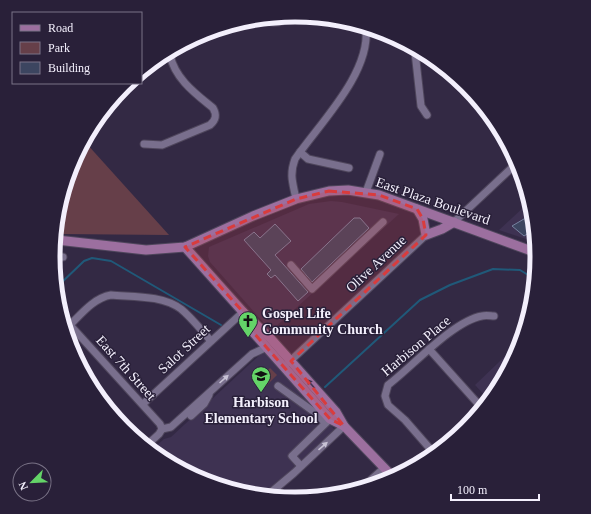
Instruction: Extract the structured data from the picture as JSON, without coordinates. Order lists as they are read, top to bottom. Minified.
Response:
{"streets":{"main road":["East Plaza Boulevard"],"street":["Olive Avenue","Harbison Place","Salot Street","East 7th Street"]},"crossings":[["Salot Street","East 7th Street"]],"places":{"church":["Gospel Life Community Church"],"school or university":["Harbison Elementary School"]},"legend":["Road","Park","Building"],"scale_bar":"100 m","north":"bottom left"}
